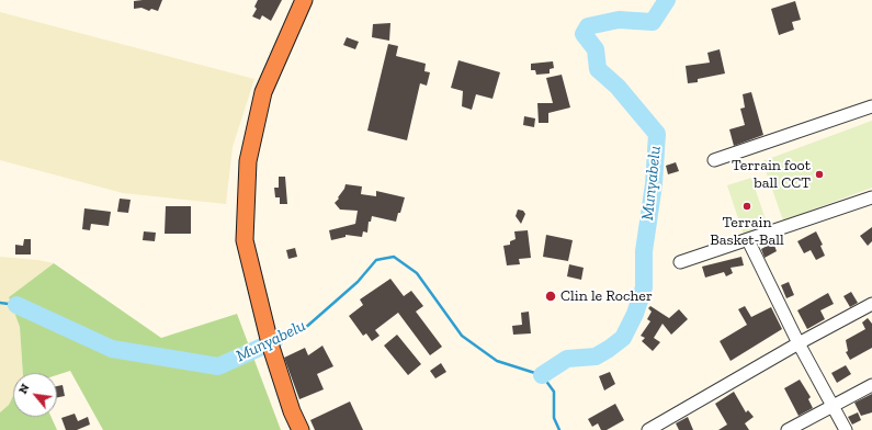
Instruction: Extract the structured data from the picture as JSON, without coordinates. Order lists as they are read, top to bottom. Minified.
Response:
{"water":["Munyabelu"],"places":["Terrain foot ball CCT","Terrain Basket-Ball","Clin le Rocher"],"north":"top left"}
